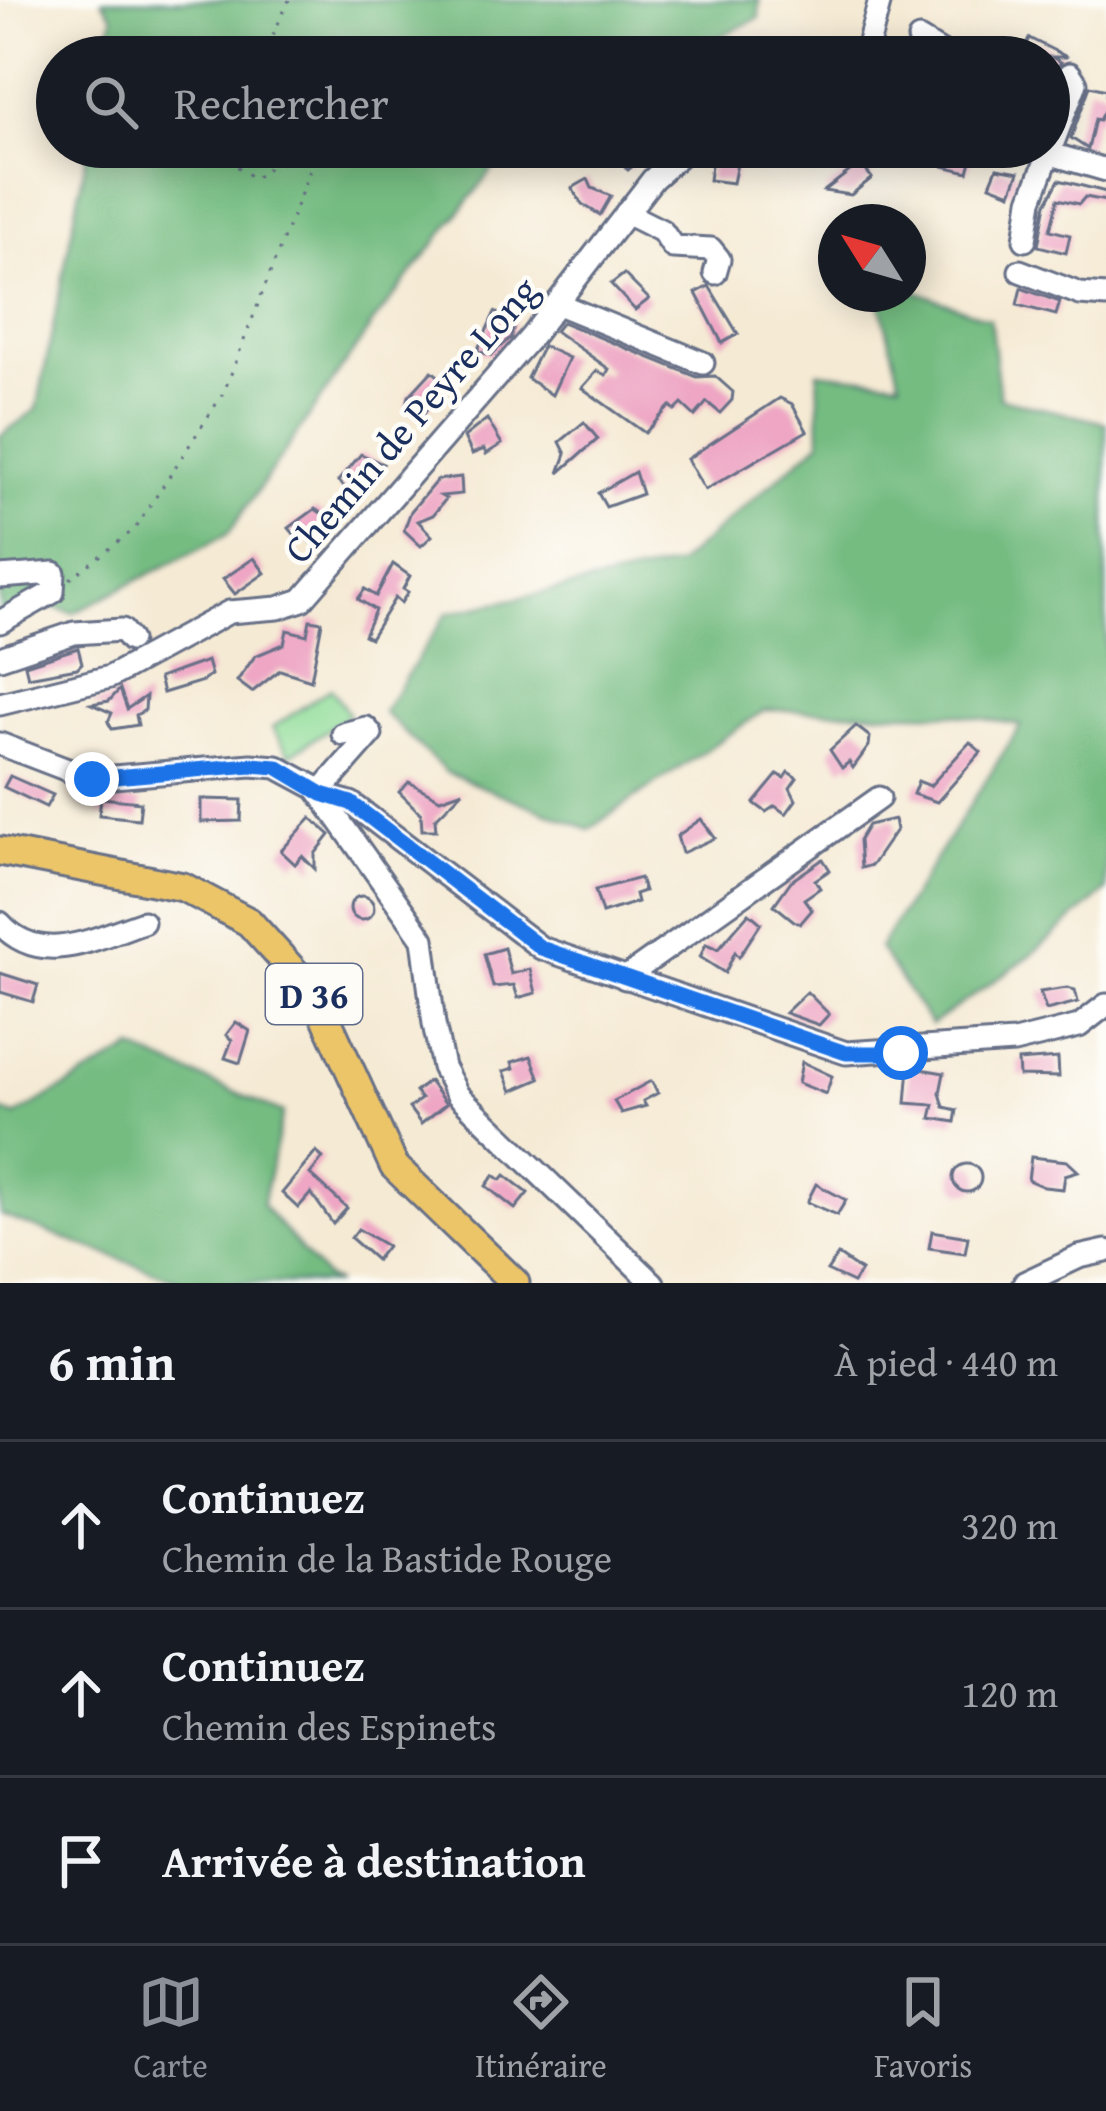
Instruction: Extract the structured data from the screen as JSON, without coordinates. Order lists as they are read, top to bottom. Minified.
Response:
{"streets":{"main road":["D 36"],"street":["Chemin de Peyre Long"]},"north":"top left","page":{"search":"Rechercher","heading":["6 min","À pied · 440 m"],"list":[["Continuez","Chemin de la Bastide Rouge","320 m"],["Continuez","Chemin des Espinets","120 m"],"Arrivée à destination"],"nav":["Carte","Itinéraire","Favoris"]}}
